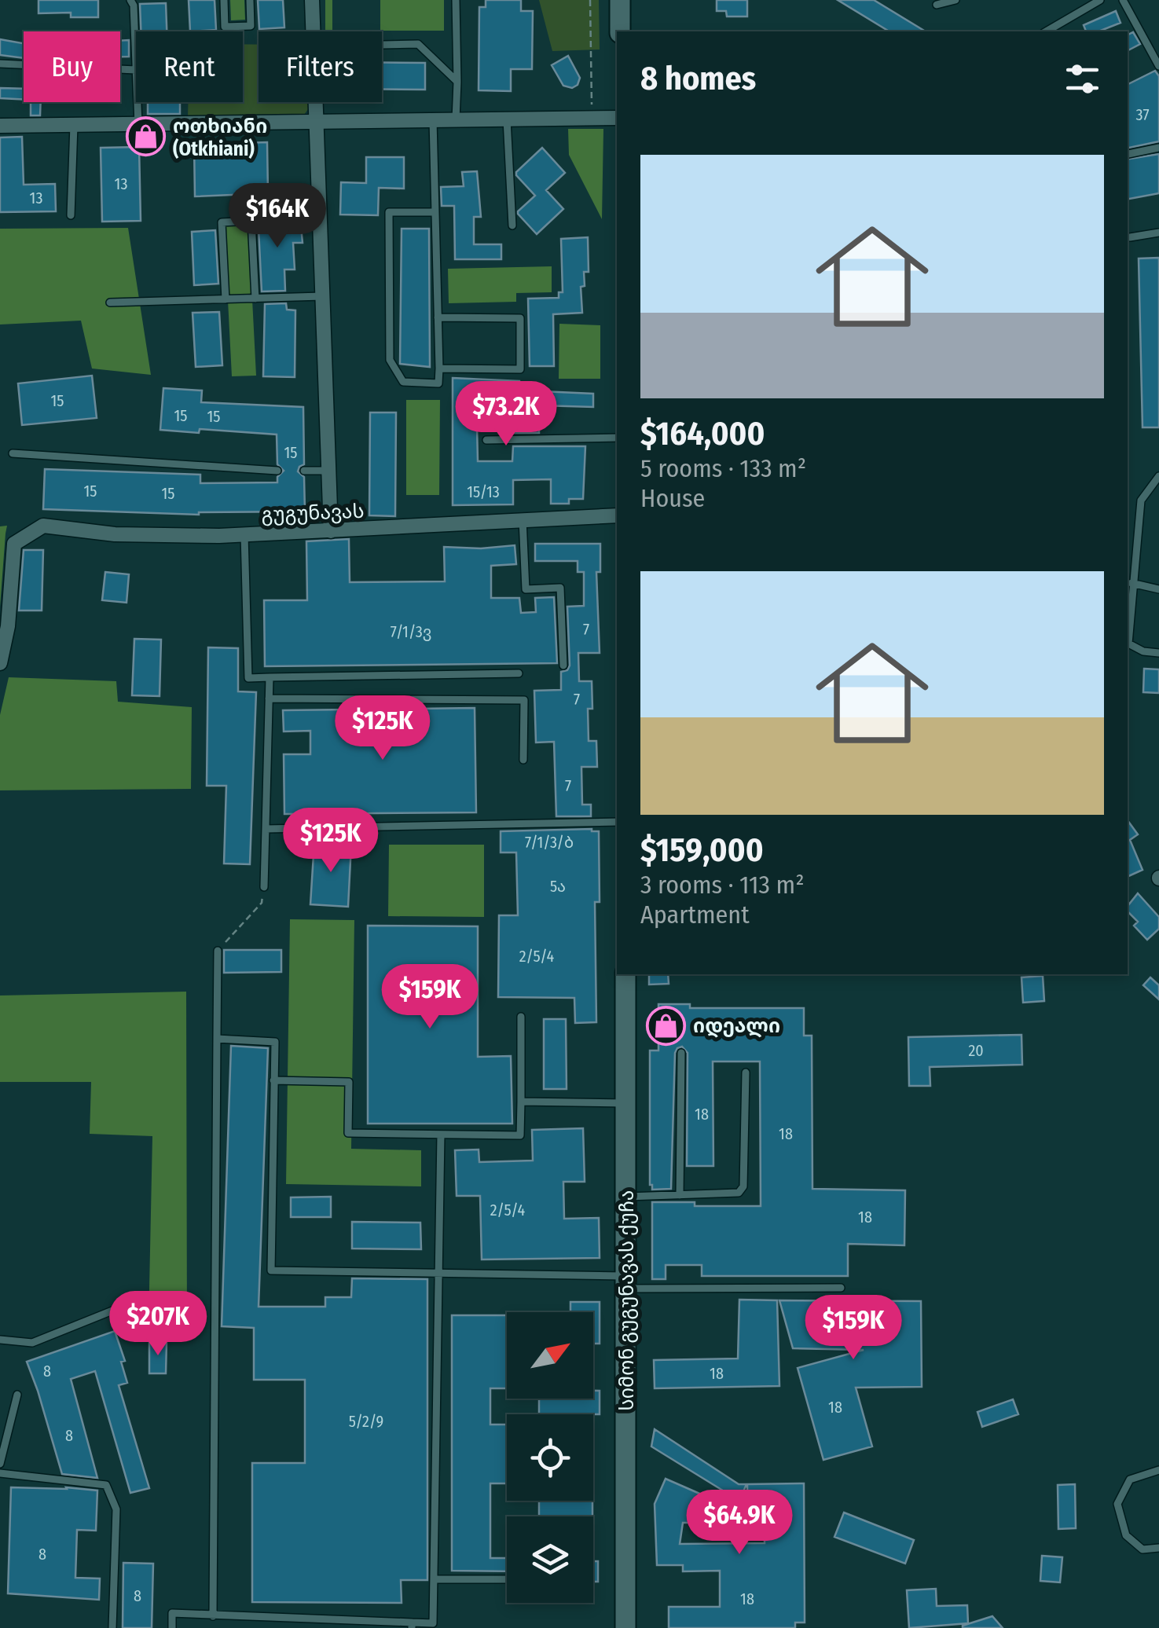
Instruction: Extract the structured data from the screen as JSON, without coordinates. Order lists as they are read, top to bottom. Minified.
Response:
{"streets":{"main road":["სიმონ გუგუნავას ქუჩა"],"street":["გუგუნავას"]},"places":{"shop":["ოთხიანი (Otkhiani)","იდეალი"]},"house_numbers":["37","13","13","15","15","15","15","15","15/13","15","7","7/1/3ვ","7","7","7/1/3/ბ","5ა","2/5/4","20","18","18","2/5/4","18","8","18","18","5/2/9","8","8","8","18"],"north":"top right","page":{"chip":["Buy","Rent","Filters"],"heading":"8 homes","list":[{"name":"$164,000","note":"5 rooms · 133 m² · House"},{"name":"$159,000","note":"3 rooms · 113 m² · Apartment"}],"price":["$164K","$73.2K","$125K","$125K","$159K","$207K","$159K","$64.9K"]}}
